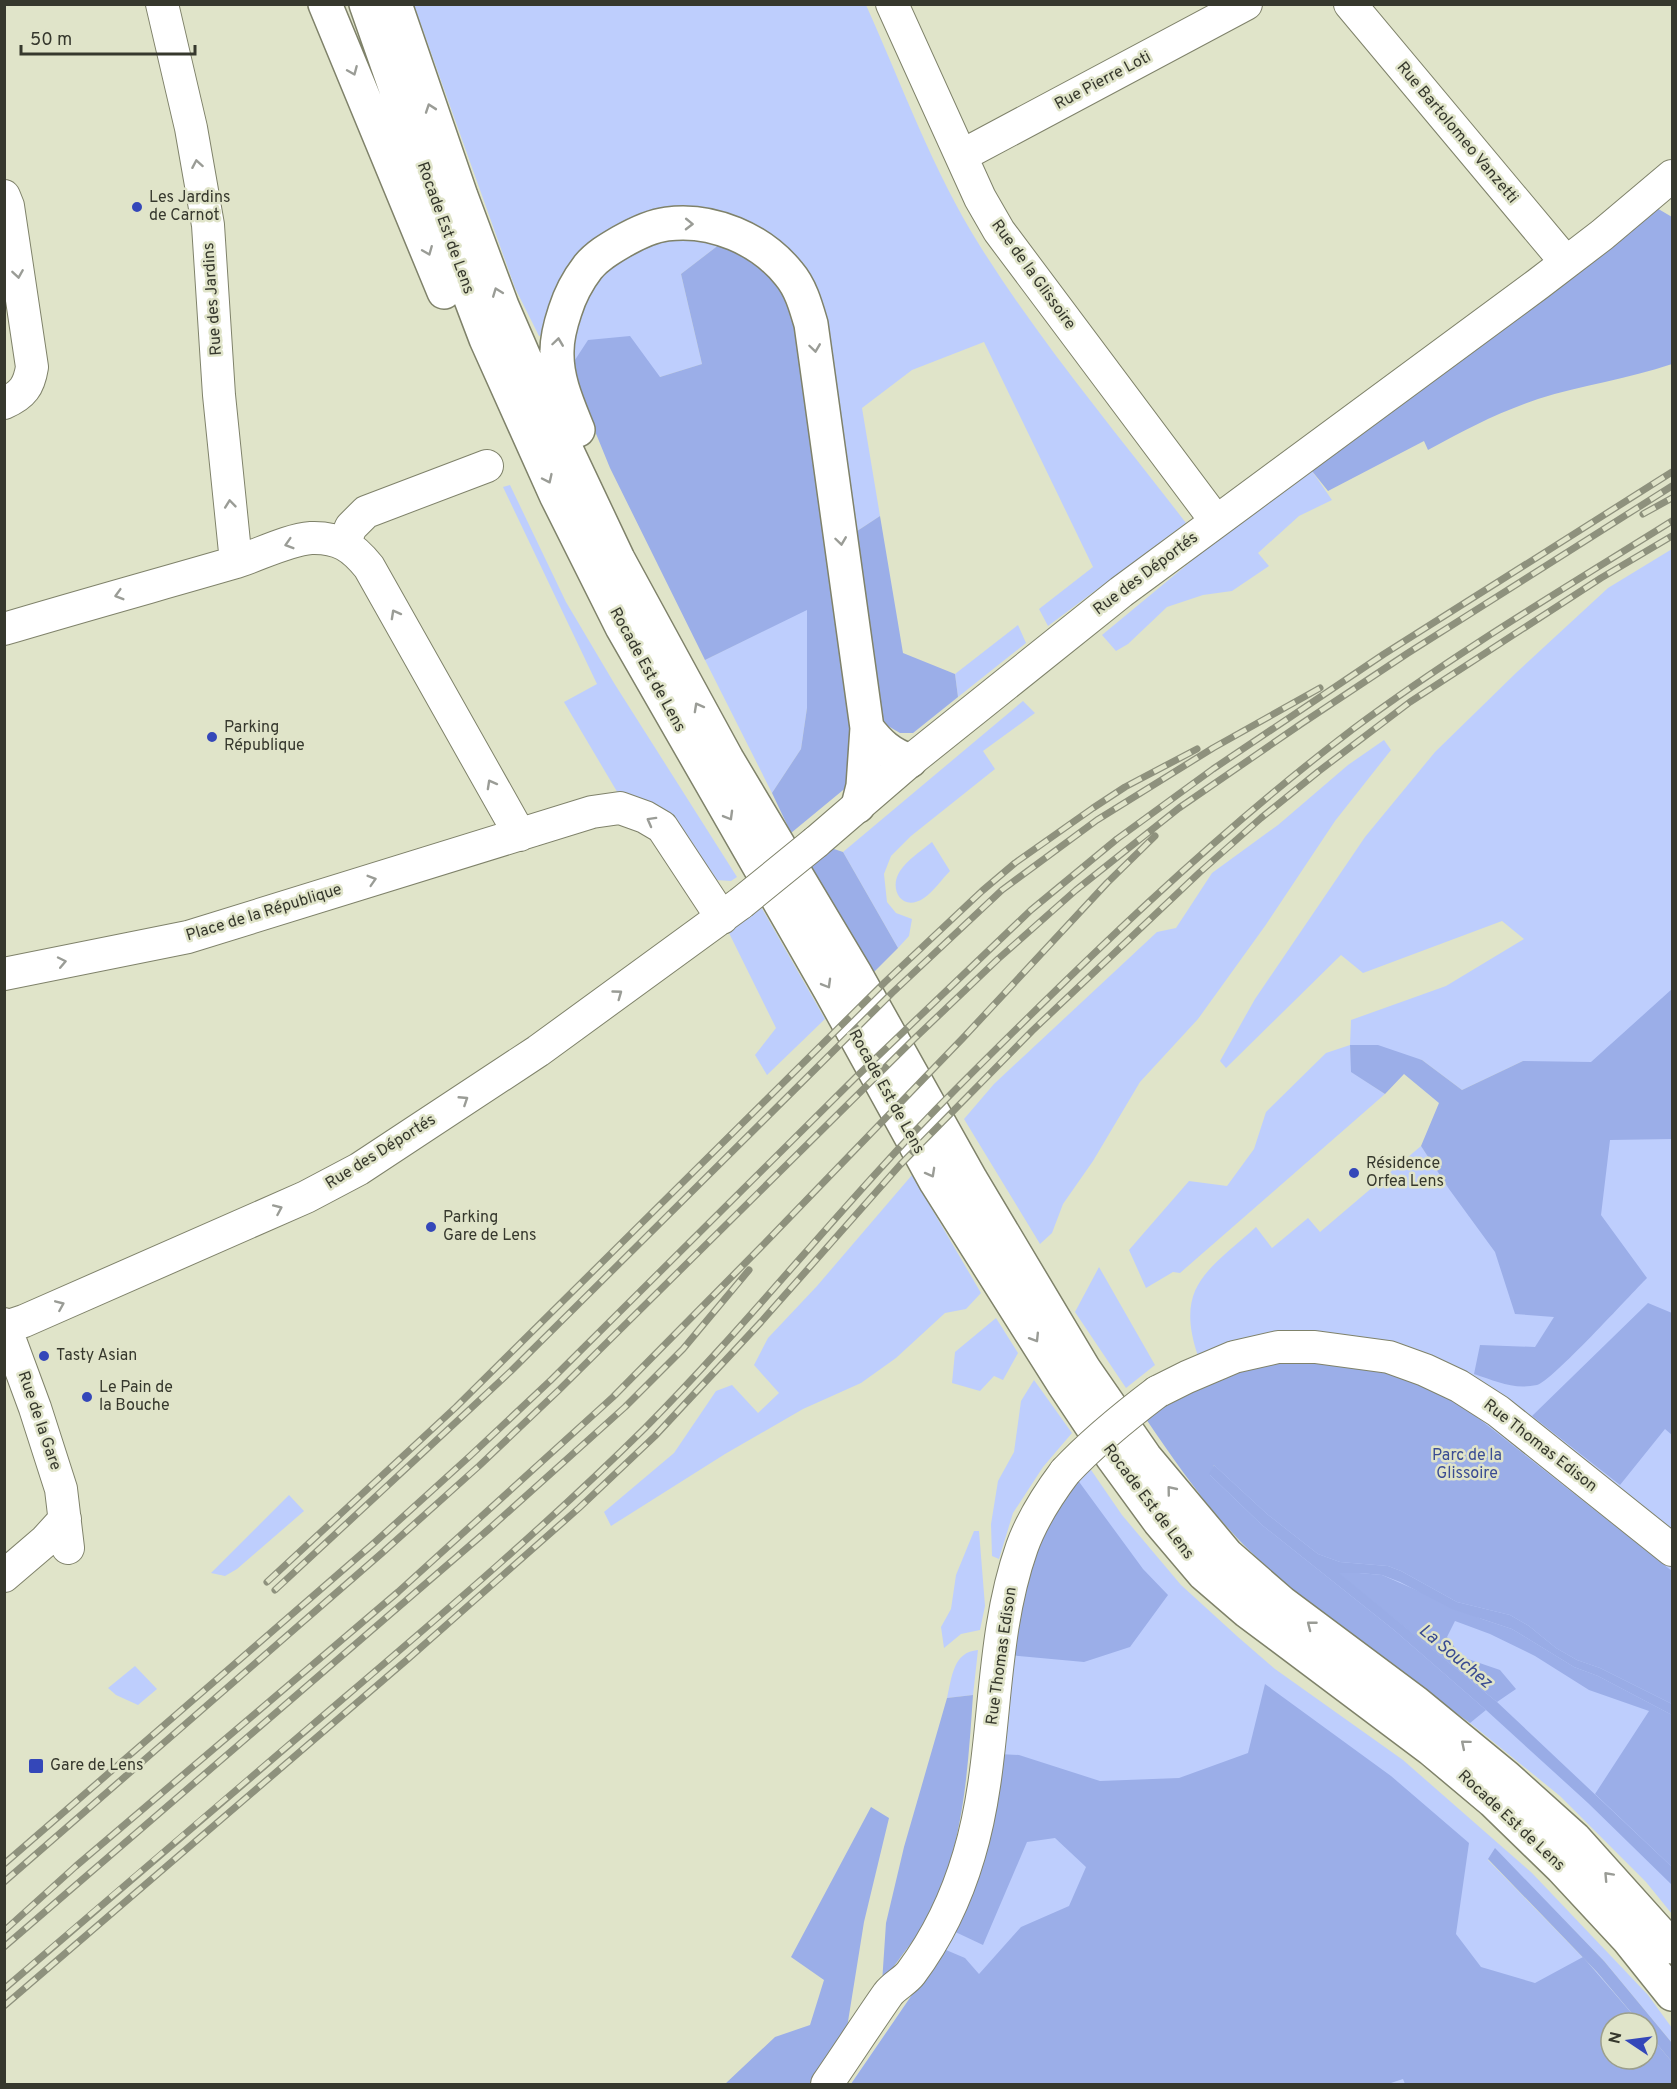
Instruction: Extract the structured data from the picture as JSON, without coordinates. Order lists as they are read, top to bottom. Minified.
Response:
{"streets":{"highway":["Rocade Est de Lens"],"street":["Rue Pierre Loti","Rue Bartolomeo Vanzetti","Rue de la Glissoire","Rue des Jardins","Rue des Déportés","Place de la République","Rue de la Gare","Rue Thomas Edison"]},"crossings":[["Rue Pierre Loti","Rue de la Glissoire"],["Rue Bartolomeo Vanzetti","Rue des Déportés"],["Rue de la Glissoire","Rue des Déportés"],["Rue des Déportés","Place de la République"],["Rue des Déportés","Rue de la Gare"]],"one_way":["Rue des Déportés"],"water":["La Souchez"],"parks":["Parc de la Glissoire"],"places":{"other":["Les Jardins de Carnot","Parking République","Résidence Orfea Lens","Parking Gare de Lens","Tasty Asian","Le Pain de la Bouche"],"transit":["Gare de Lens"]},"scale_bar":"50 m","north":"left"}
